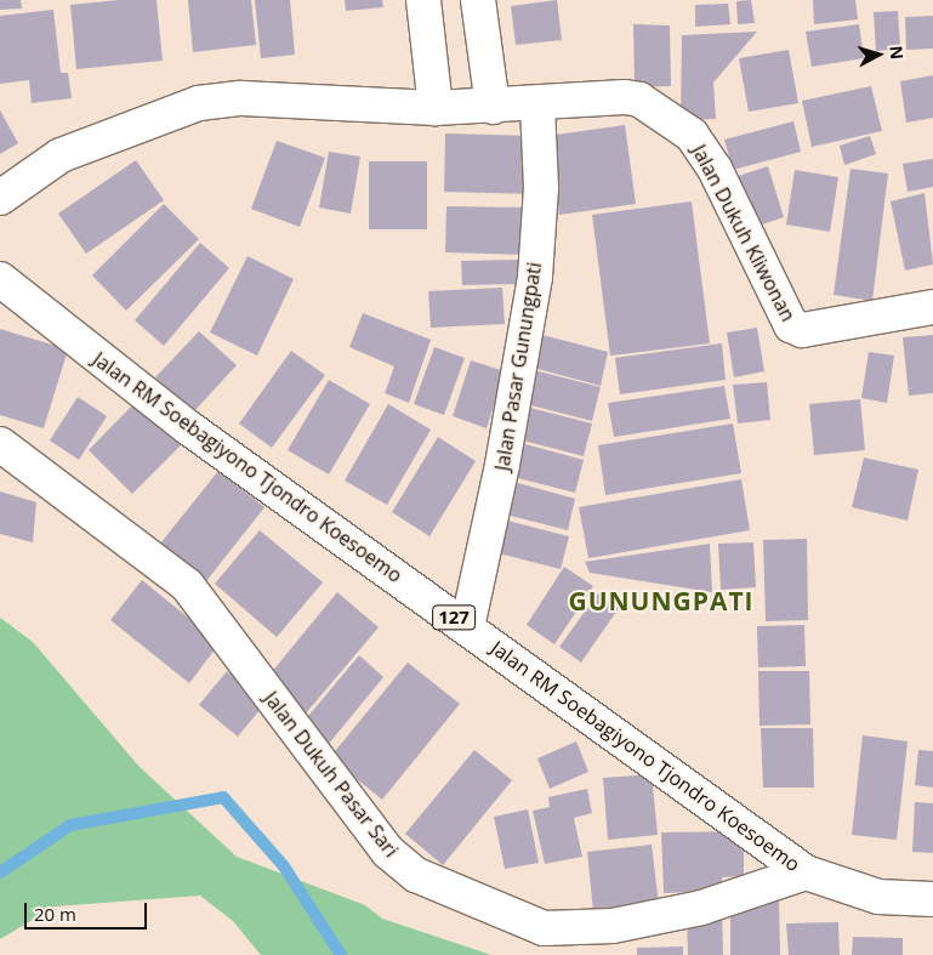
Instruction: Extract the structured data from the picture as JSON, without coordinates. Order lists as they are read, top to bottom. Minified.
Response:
{"streets":{"street":["Jalan Dukuh Kliwonan","Jalan Pasar Gunungpati","Jalan RM Soebagiyono Tjondro Koesoemo","127","Jalan Dukuh Pasar Sari"]},"crossings":[["Jalan Dukuh Kliwonan","Jalan Pasar Gunungpati"],["Jalan Pasar Gunungpati","Jalan RM Soebagiyono Tjondro Koesoemo"],["Jalan RM Soebagiyono Tjondro Koesoemo","Jalan Dukuh Pasar Sari"]],"districts":["GUNUNGPATI"],"scale_bar":"20 m","north":"right"}
